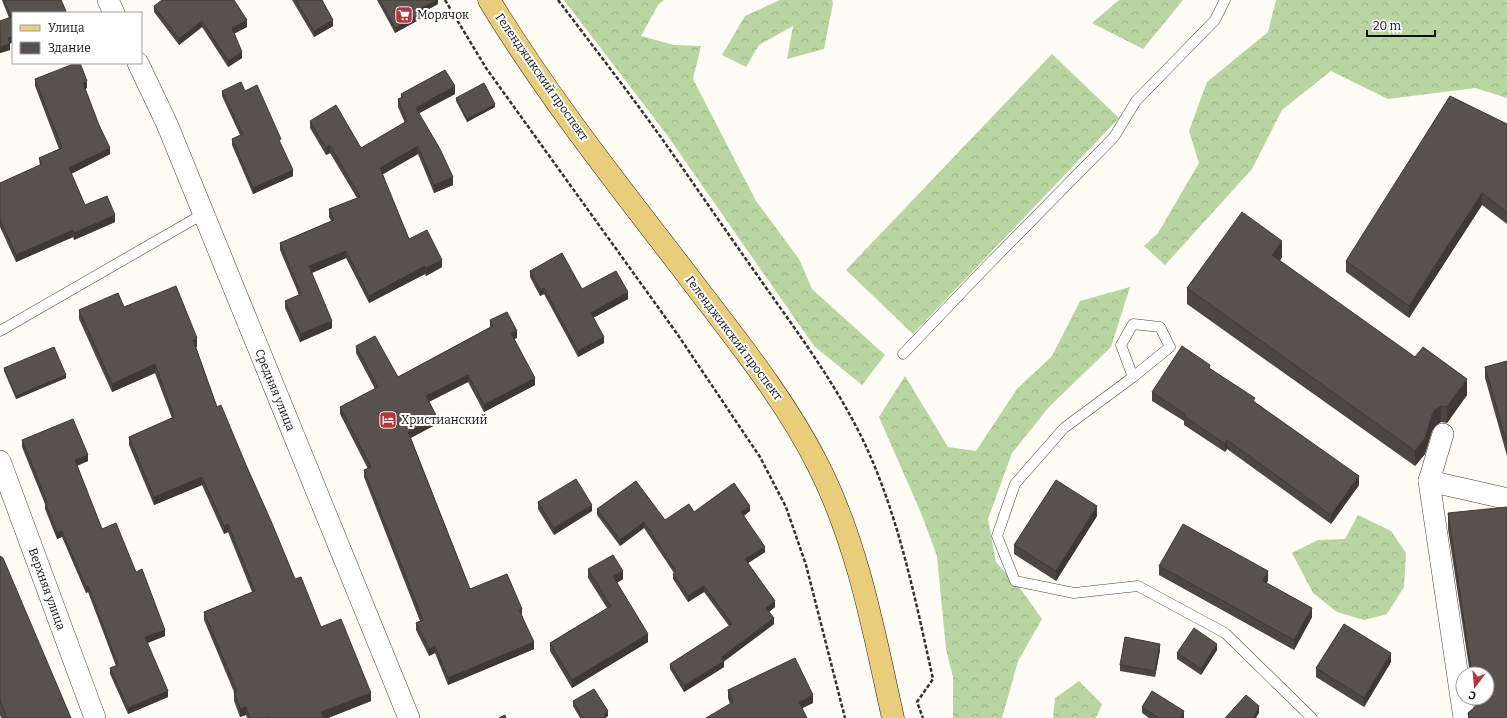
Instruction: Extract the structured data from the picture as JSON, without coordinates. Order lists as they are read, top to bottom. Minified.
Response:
{"streets":{"main road":["Геленджикский проспект"],"street":["Средняя улица","Верхняя улица"]},"places":{"supermarket":["Морячок"],"hotel":["Христианский"]},"legend":["Улица","Здание"],"scale_bar":"20 m","north":"bottom"}
